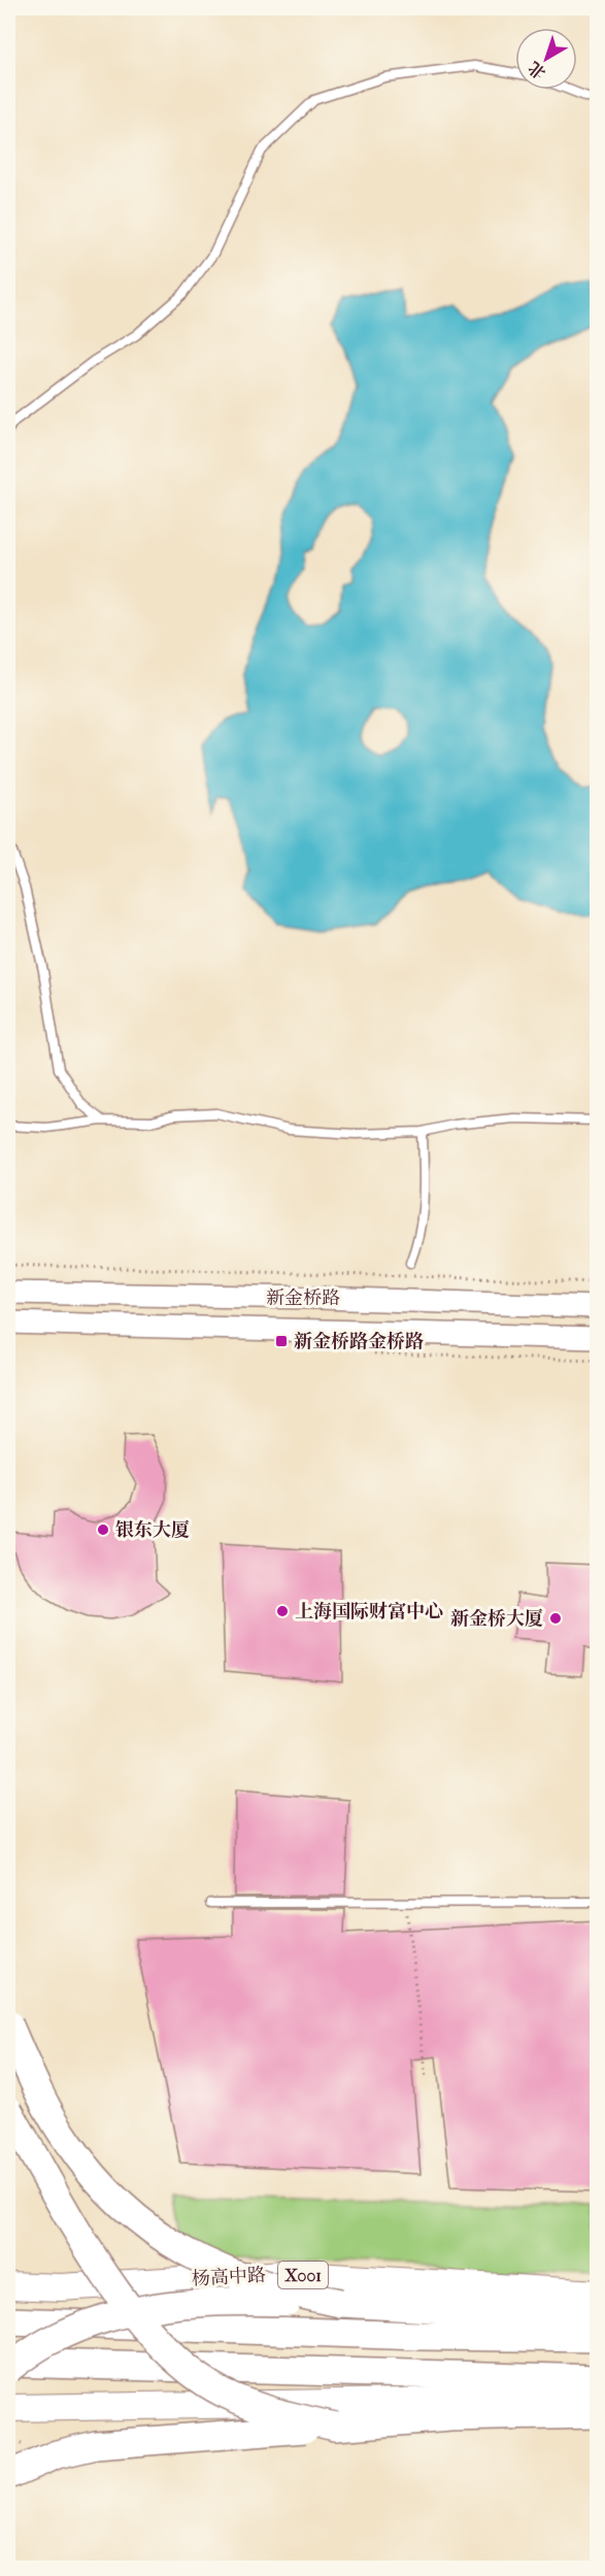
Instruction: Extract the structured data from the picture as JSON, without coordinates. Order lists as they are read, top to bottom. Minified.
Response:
{"streets":{"main road":["X001","杨高中路"],"street":["新金桥路"]},"places":{"transit":["新金桥路金桥路"],"other":["银东大厦","上海国际财富中心","新金桥大厦"]},"north":"bottom left"}
